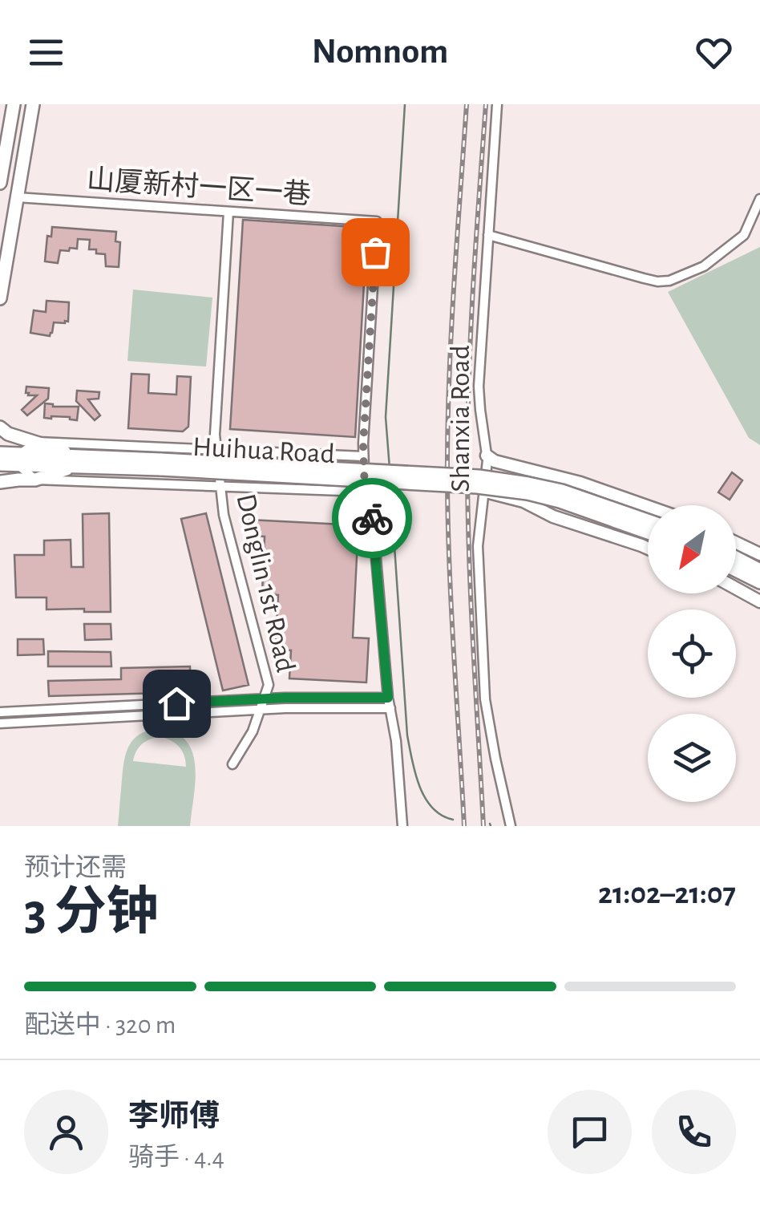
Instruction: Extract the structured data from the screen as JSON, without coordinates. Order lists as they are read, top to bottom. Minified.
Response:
{"streets":{"main road":["Huihua Road"],"street":["山厦新村一区一巷","Shanxia Road","Donglin 1st Road"]},"crossings":[["山厦新村一区一巷","Donglin 1st Road"]],"north":"bottom left","page":{"header":"Nomnom","heading":["3 分钟","预计还需","21:02–21:07"],"panel":["李师傅","骑手 · 4.4"],"bar":"配送中 · 320 m"}}
